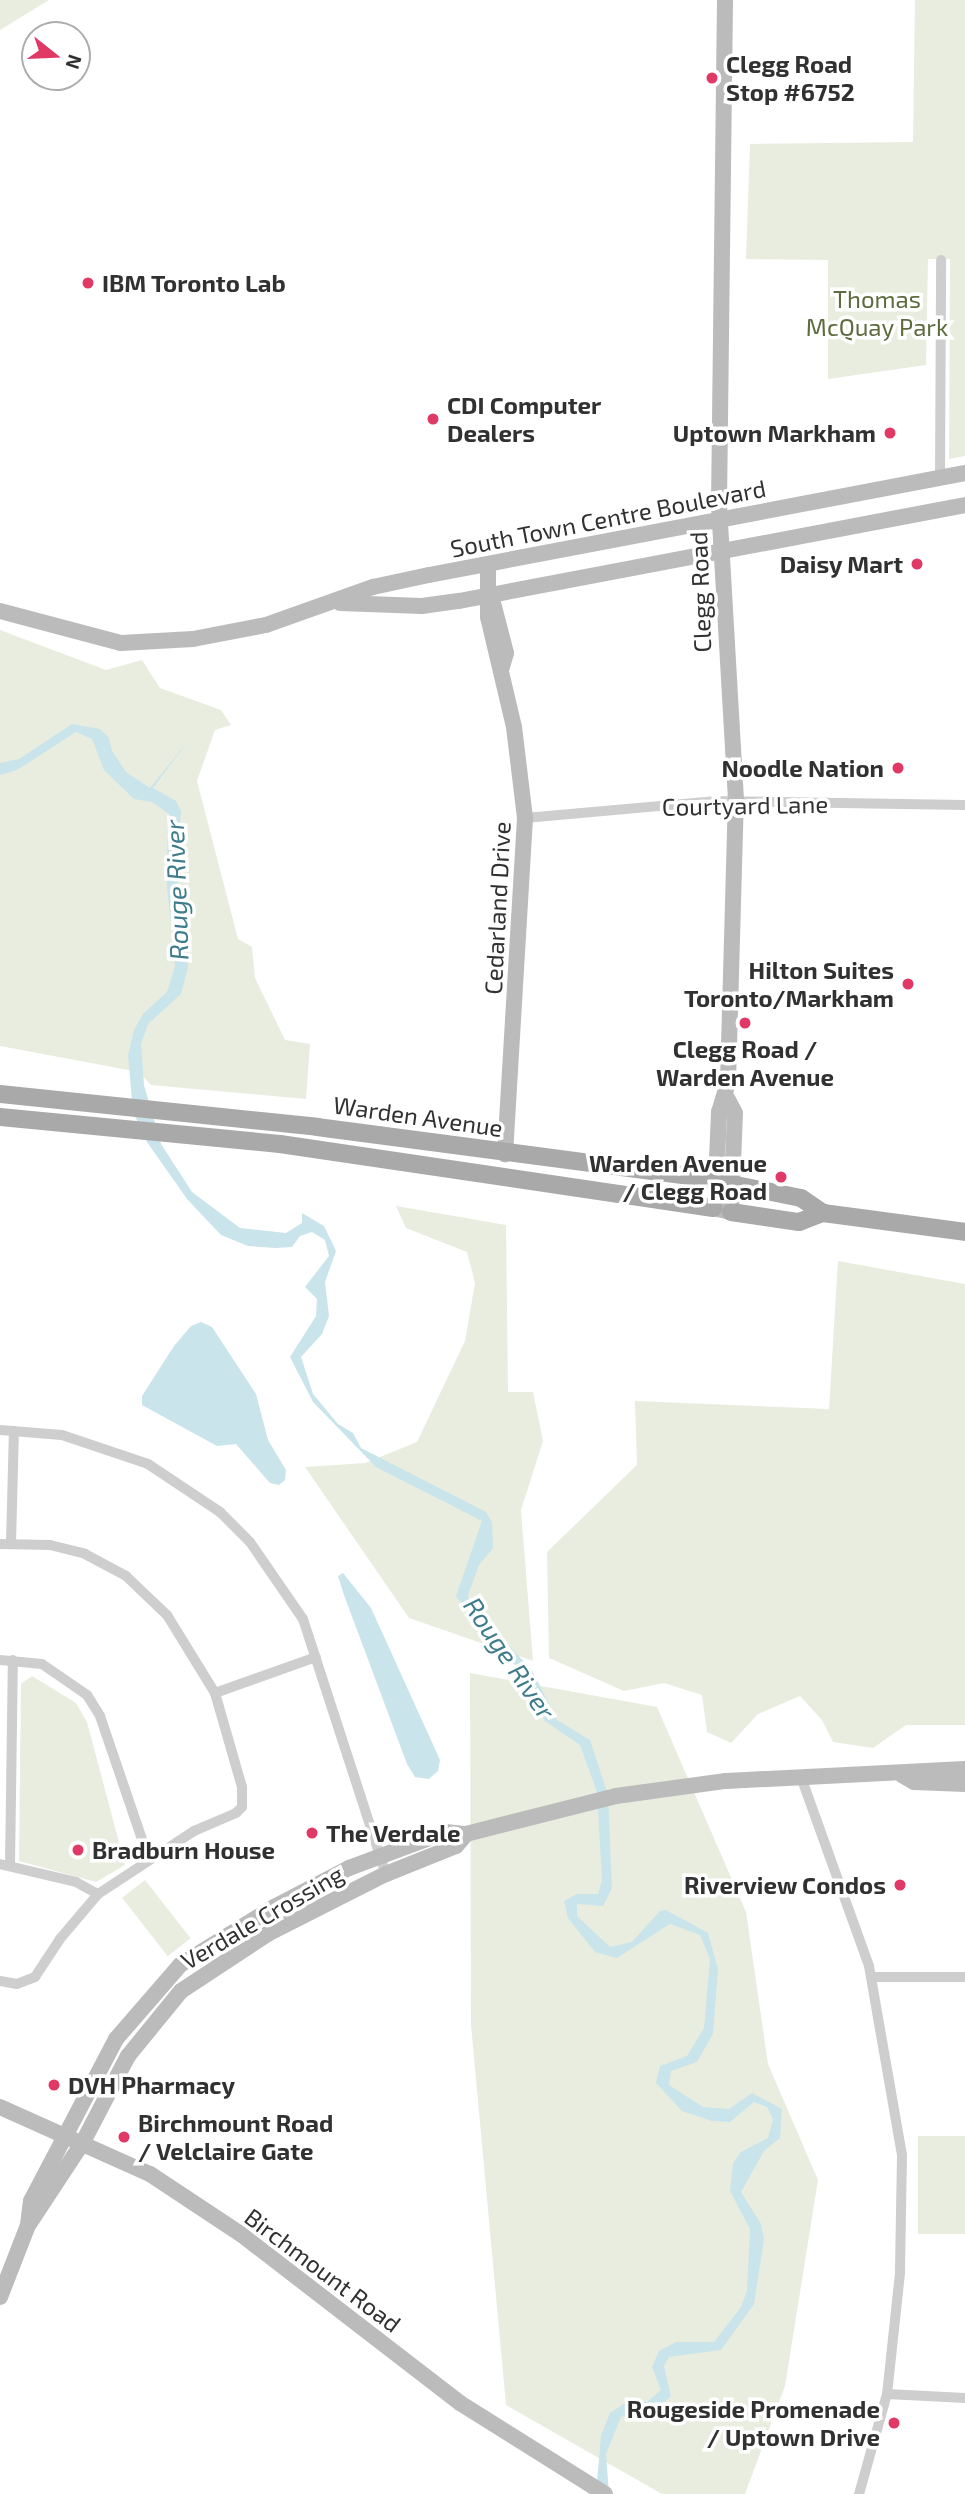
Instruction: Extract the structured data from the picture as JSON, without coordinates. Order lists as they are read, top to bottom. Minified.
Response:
{"streets":{"main road":["South Town Centre Boulevard","Clegg Road","Cedarland Drive","Warden Avenue","Verdale Crossing","Birchmount Road"],"street":["Courtyard Lane"]},"crossings":[["South Town Centre Boulevard","Clegg Road"],["South Town Centre Boulevard","Cedarland Drive"],["Clegg Road","Courtyard Lane"],["Clegg Road","Warden Avenue"],["Courtyard Lane","Cedarland Drive"],["Cedarland Drive","Warden Avenue"],["Verdale Crossing","Birchmount Road"]],"water":["Rouge River"],"parks":["Thomas McQuay Park"],"places":["Clegg Road Stop #6752","IBM Toronto Lab","CDI Computer Dealers","Uptown Markham","Daisy Mart","Noodle Nation","Hilton Suites Toronto/Markham","Clegg Road / Warden Avenue","Warden Avenue / Clegg Road","The Verdale","Bradburn House","Riverview Condos","DVH Pharmacy","Birchmount Road / Velclaire Gate","Rougeside Promenade / Uptown Drive"],"north":"right"}
